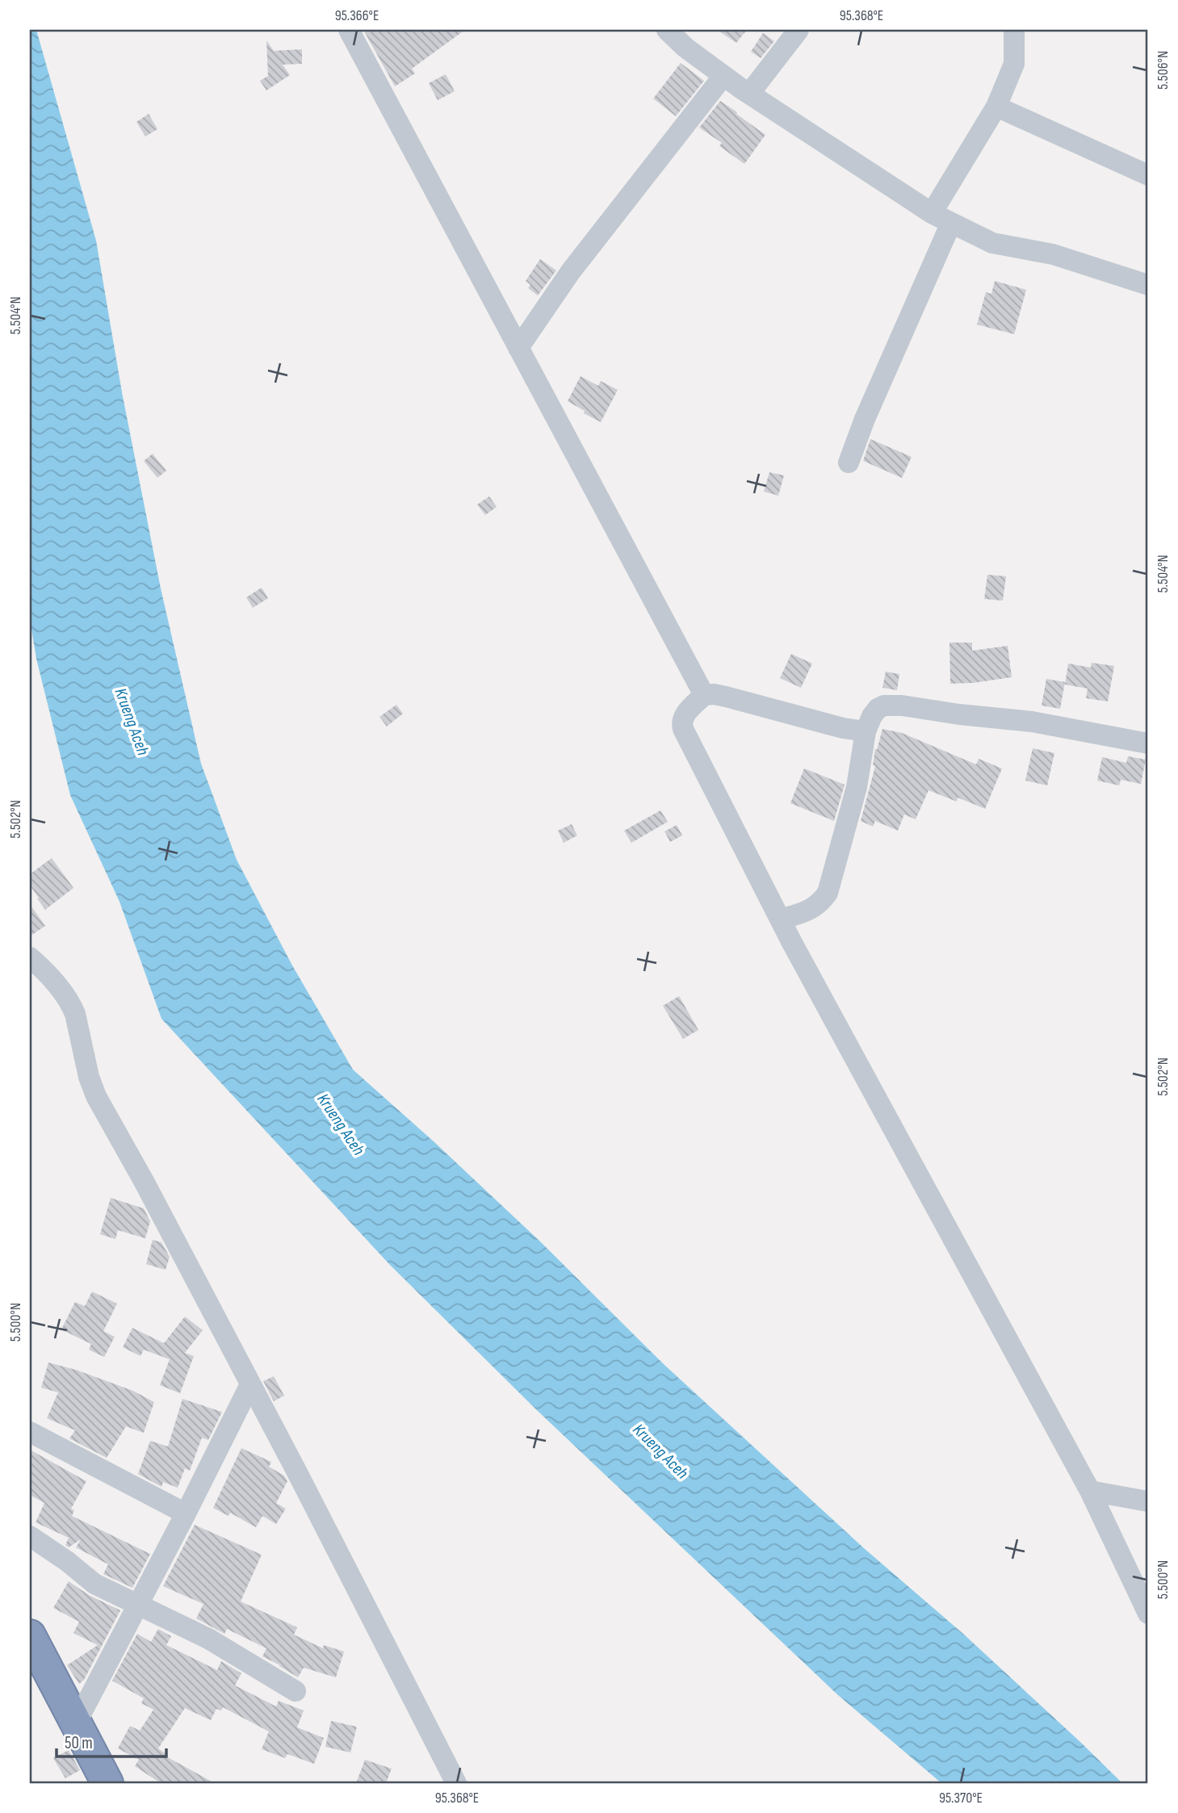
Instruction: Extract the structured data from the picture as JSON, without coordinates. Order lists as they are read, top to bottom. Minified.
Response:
{"water":["Krueng Aceh"],"scale_bar":"50 m","coordinates":["95.366°E","95.368°E","5.506°N","5.504°N","5.502°N","5.500°N","95.370°E"]}
